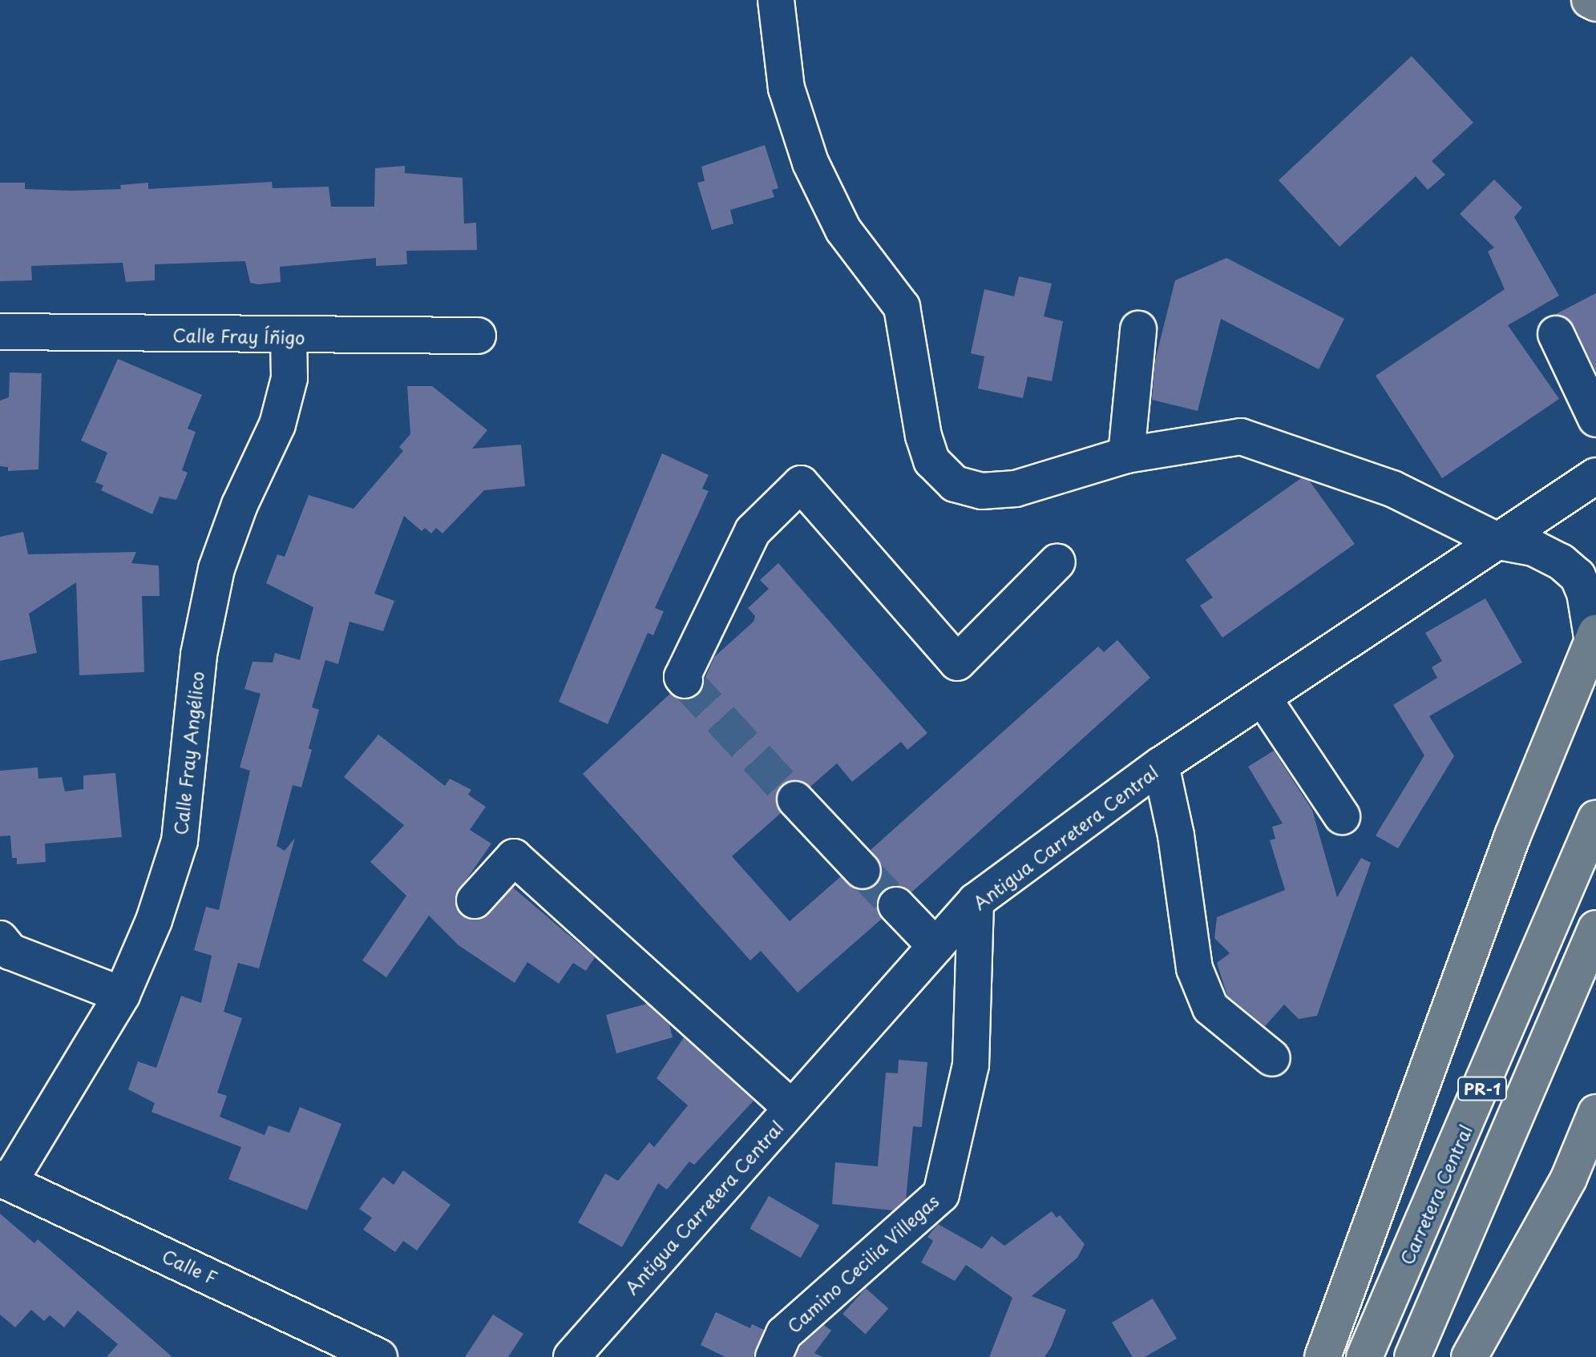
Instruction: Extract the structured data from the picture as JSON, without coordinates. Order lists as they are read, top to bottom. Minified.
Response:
{"streets":{"highway":["PR-1","Carretera Central"],"street":["Calle Fray Íñigo","Calle Fray Angélico","Antigua Carretera Central","Camino Cecilia Villegas","Calle F"]},"crossings":[["Calle Fray Íñigo","Calle Fray Angélico"],["Calle Fray Angélico","Calle F"],["Antigua Carretera Central","Camino Cecilia Villegas"]]}
